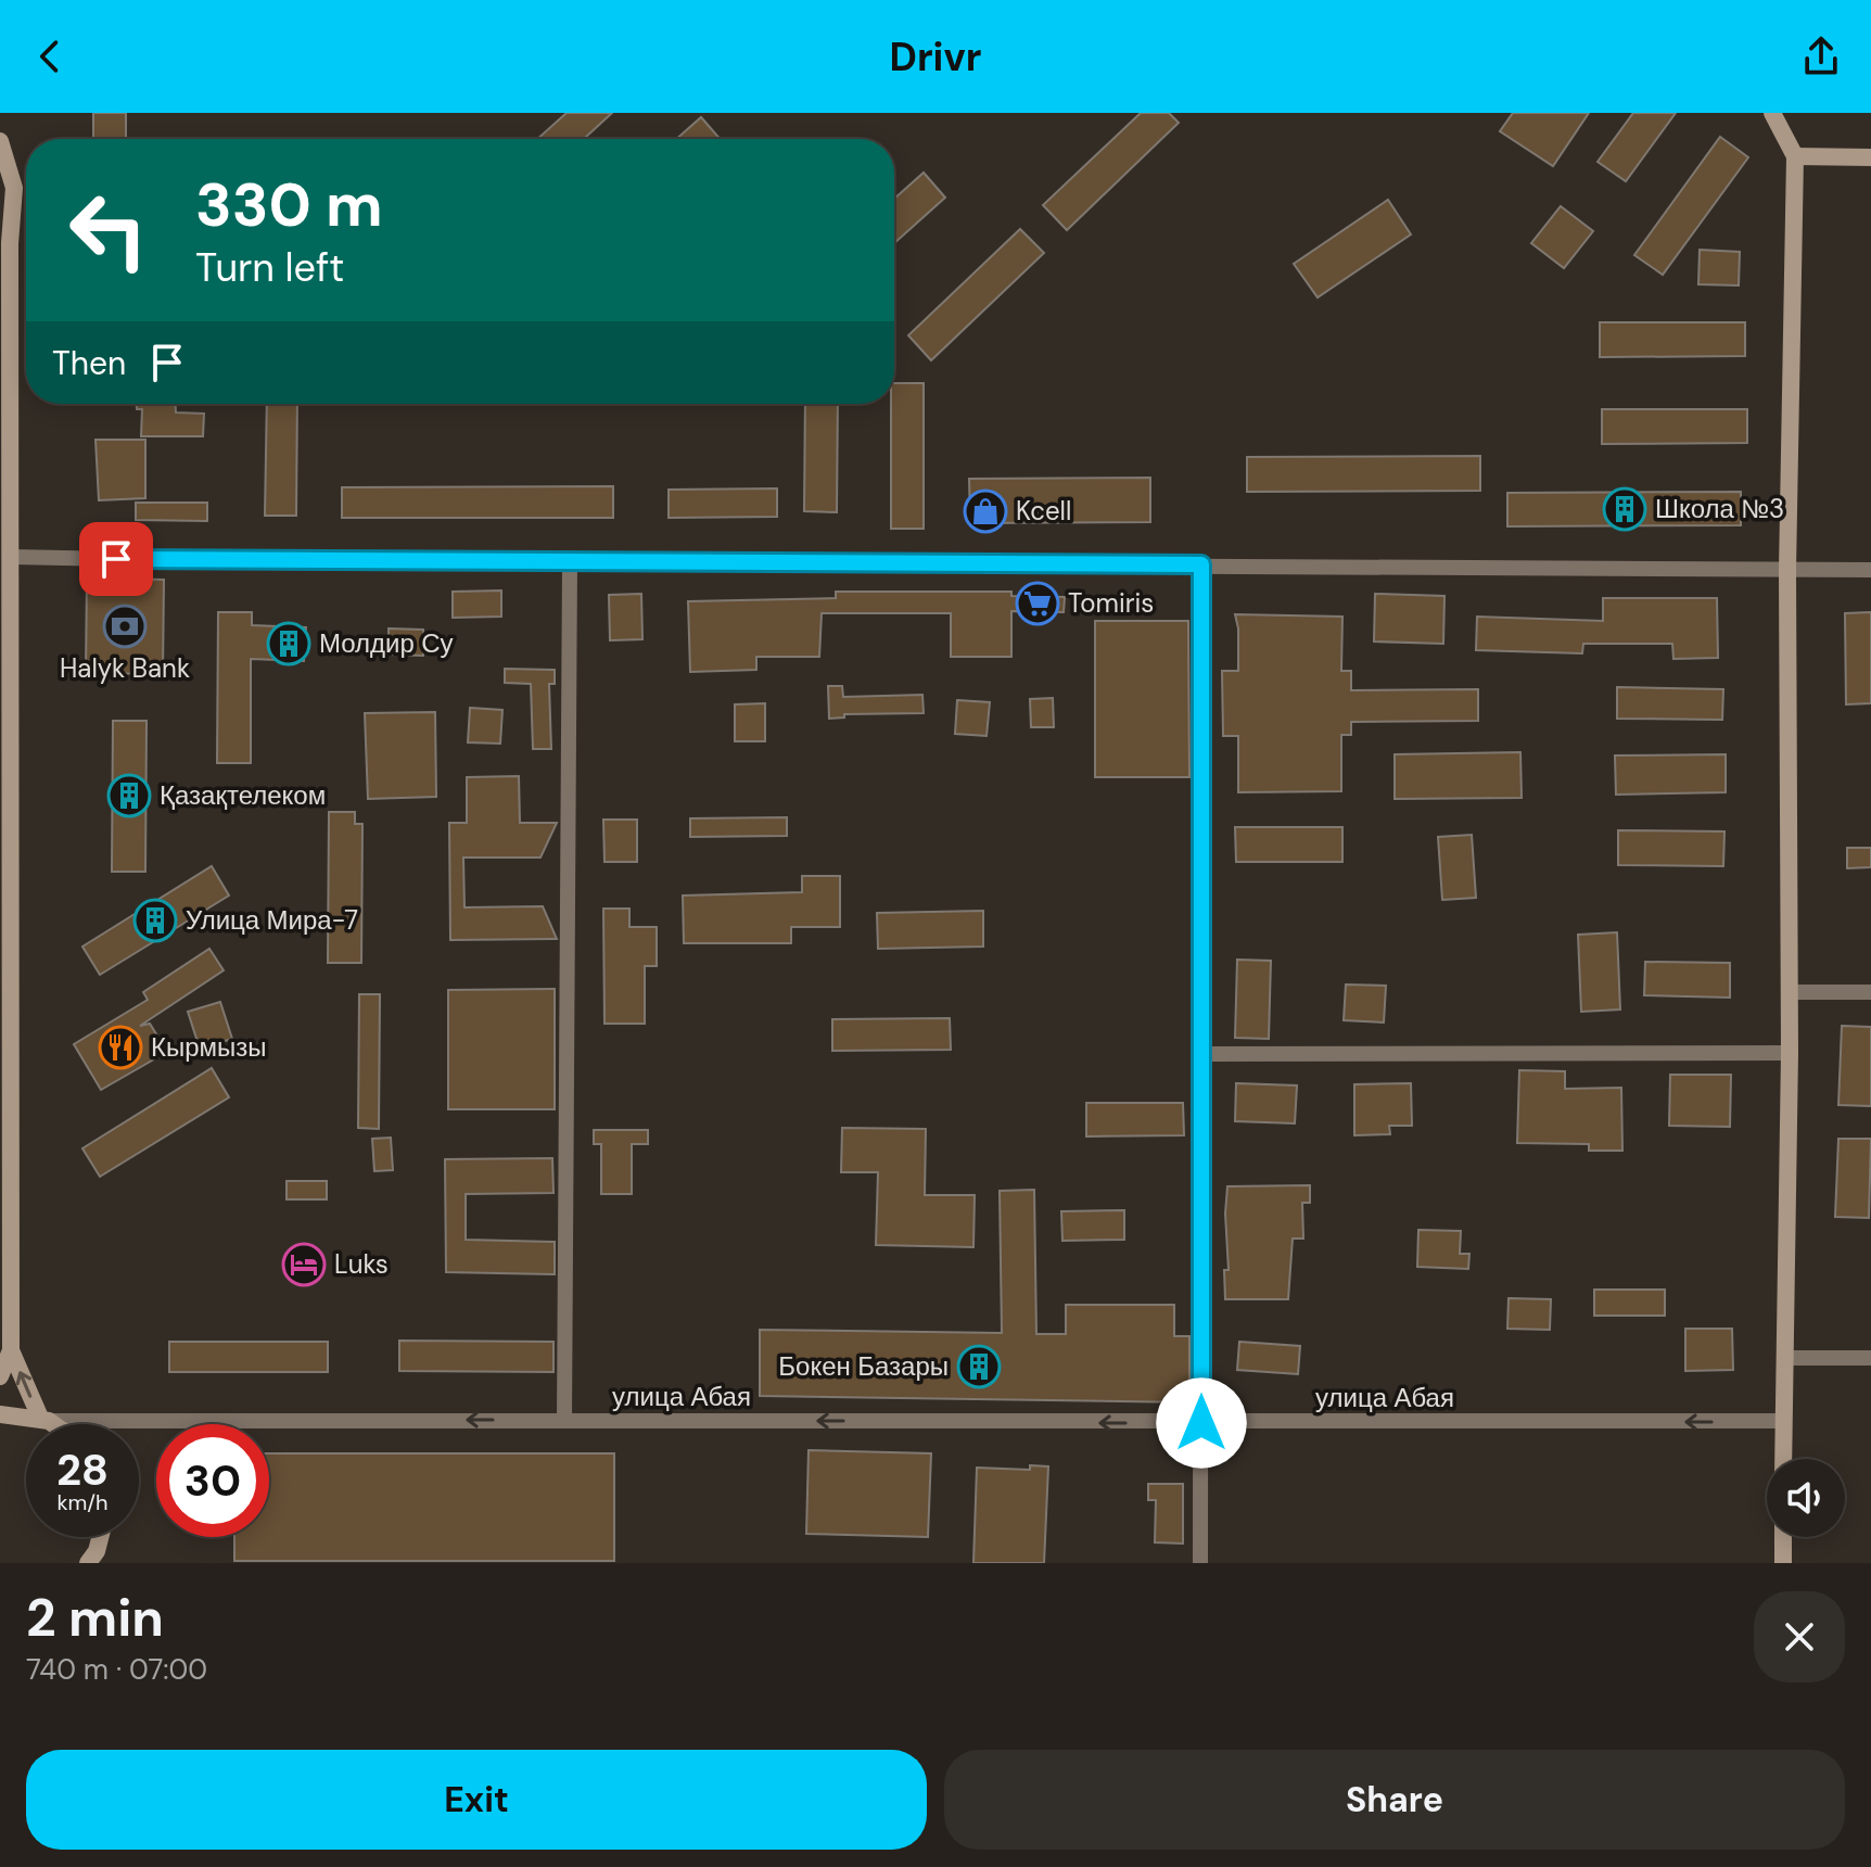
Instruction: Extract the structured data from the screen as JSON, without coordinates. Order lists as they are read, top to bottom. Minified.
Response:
{"streets":{"street":["улица Абая"]},"one_way":["улица Абая"],"places":{"building":["Школа №3","Молдир Су","Қазақтелеком","Улица Мира-7","Бокен Базары"],"shop":["Kcell"],"supermarket":["Tomiris"],"bank":["Halyk Bank"],"restaurant":["Кырмызы"],"hotel":["Luks"]},"page":{"header":"Drivr","turn":["330 m","Turn left"],"then":"Then","speed":"28 km/h","limit":"30","heading":["2 min","740 m · 07:00"],"buttons":["Exit","Share"]}}
